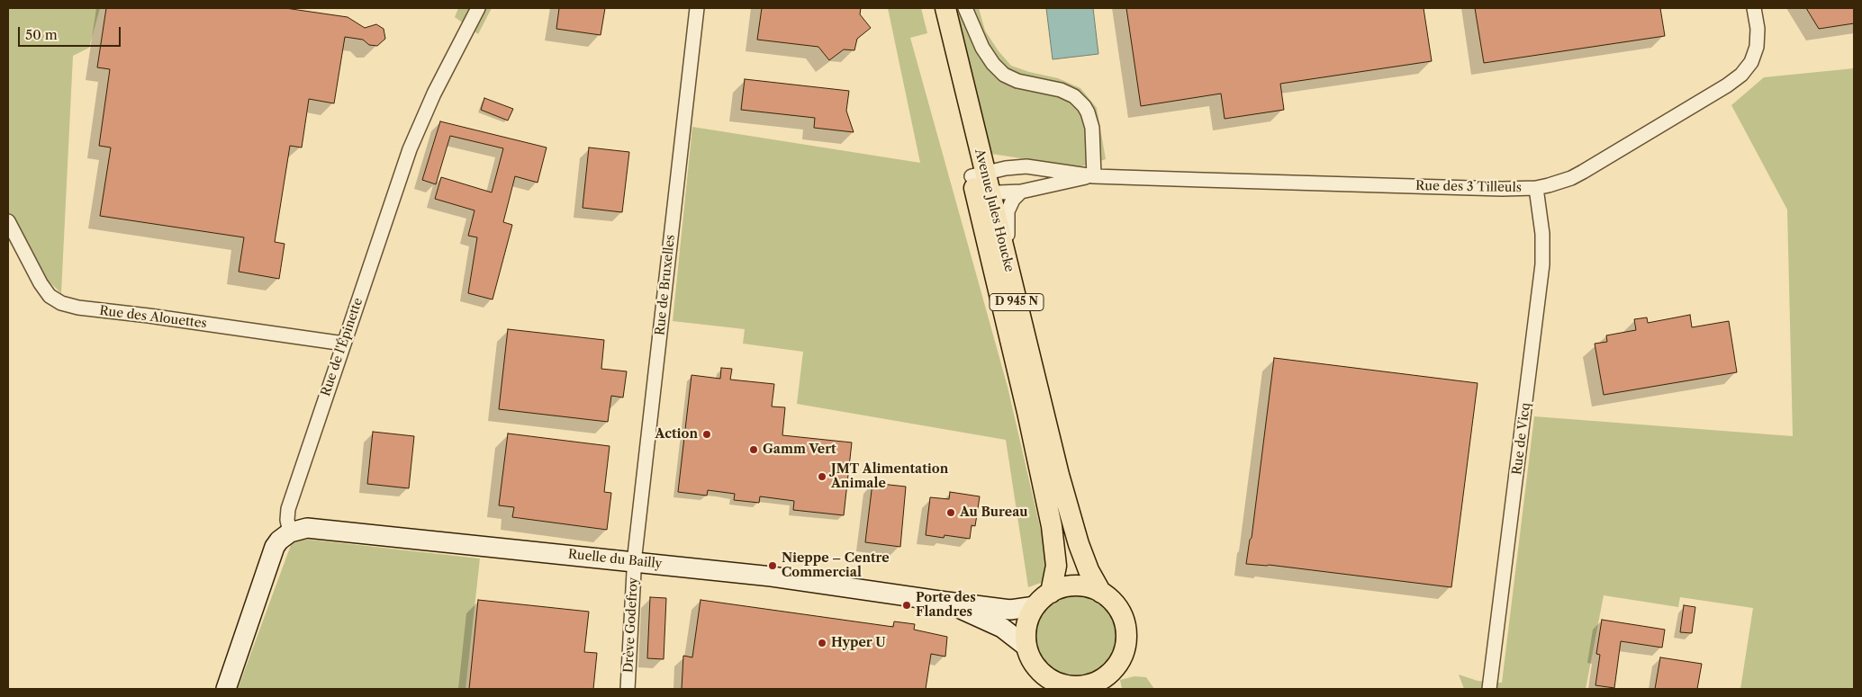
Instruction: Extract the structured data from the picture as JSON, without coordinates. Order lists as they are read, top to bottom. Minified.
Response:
{"streets":{"main road":["Avenue Jules Houcke","D 945 N"],"street":["Rue des 3 Tilleuls","Rue de Bruxelles","Rue des Alouettes","Rue de l'Épinette","Rue de Vicq","Ruelle du Bailly","Drève Godefroy"]},"crossings":[["Rue des 3 Tilleuls","Avenue Jules Houcke"],["Rue des 3 Tilleuls","Rue de Vicq"],["Avenue Jules Houcke","Ruelle du Bailly"],["Rue de Bruxelles","Ruelle du Bailly"],["Rue de Bruxelles","Drève Godefroy"],["Rue des Alouettes","Rue de l'Épinette"],["Rue de l'Épinette","Ruelle du Bailly"],["Ruelle du Bailly","Drève Godefroy"]],"places":["Action","Gamm Vert","JMT Alimentation Animale","Au Bureau","Nieppe – Centre Commercial","Porte des Flandres","Hyper U"],"scale_bar":"50 m"}
